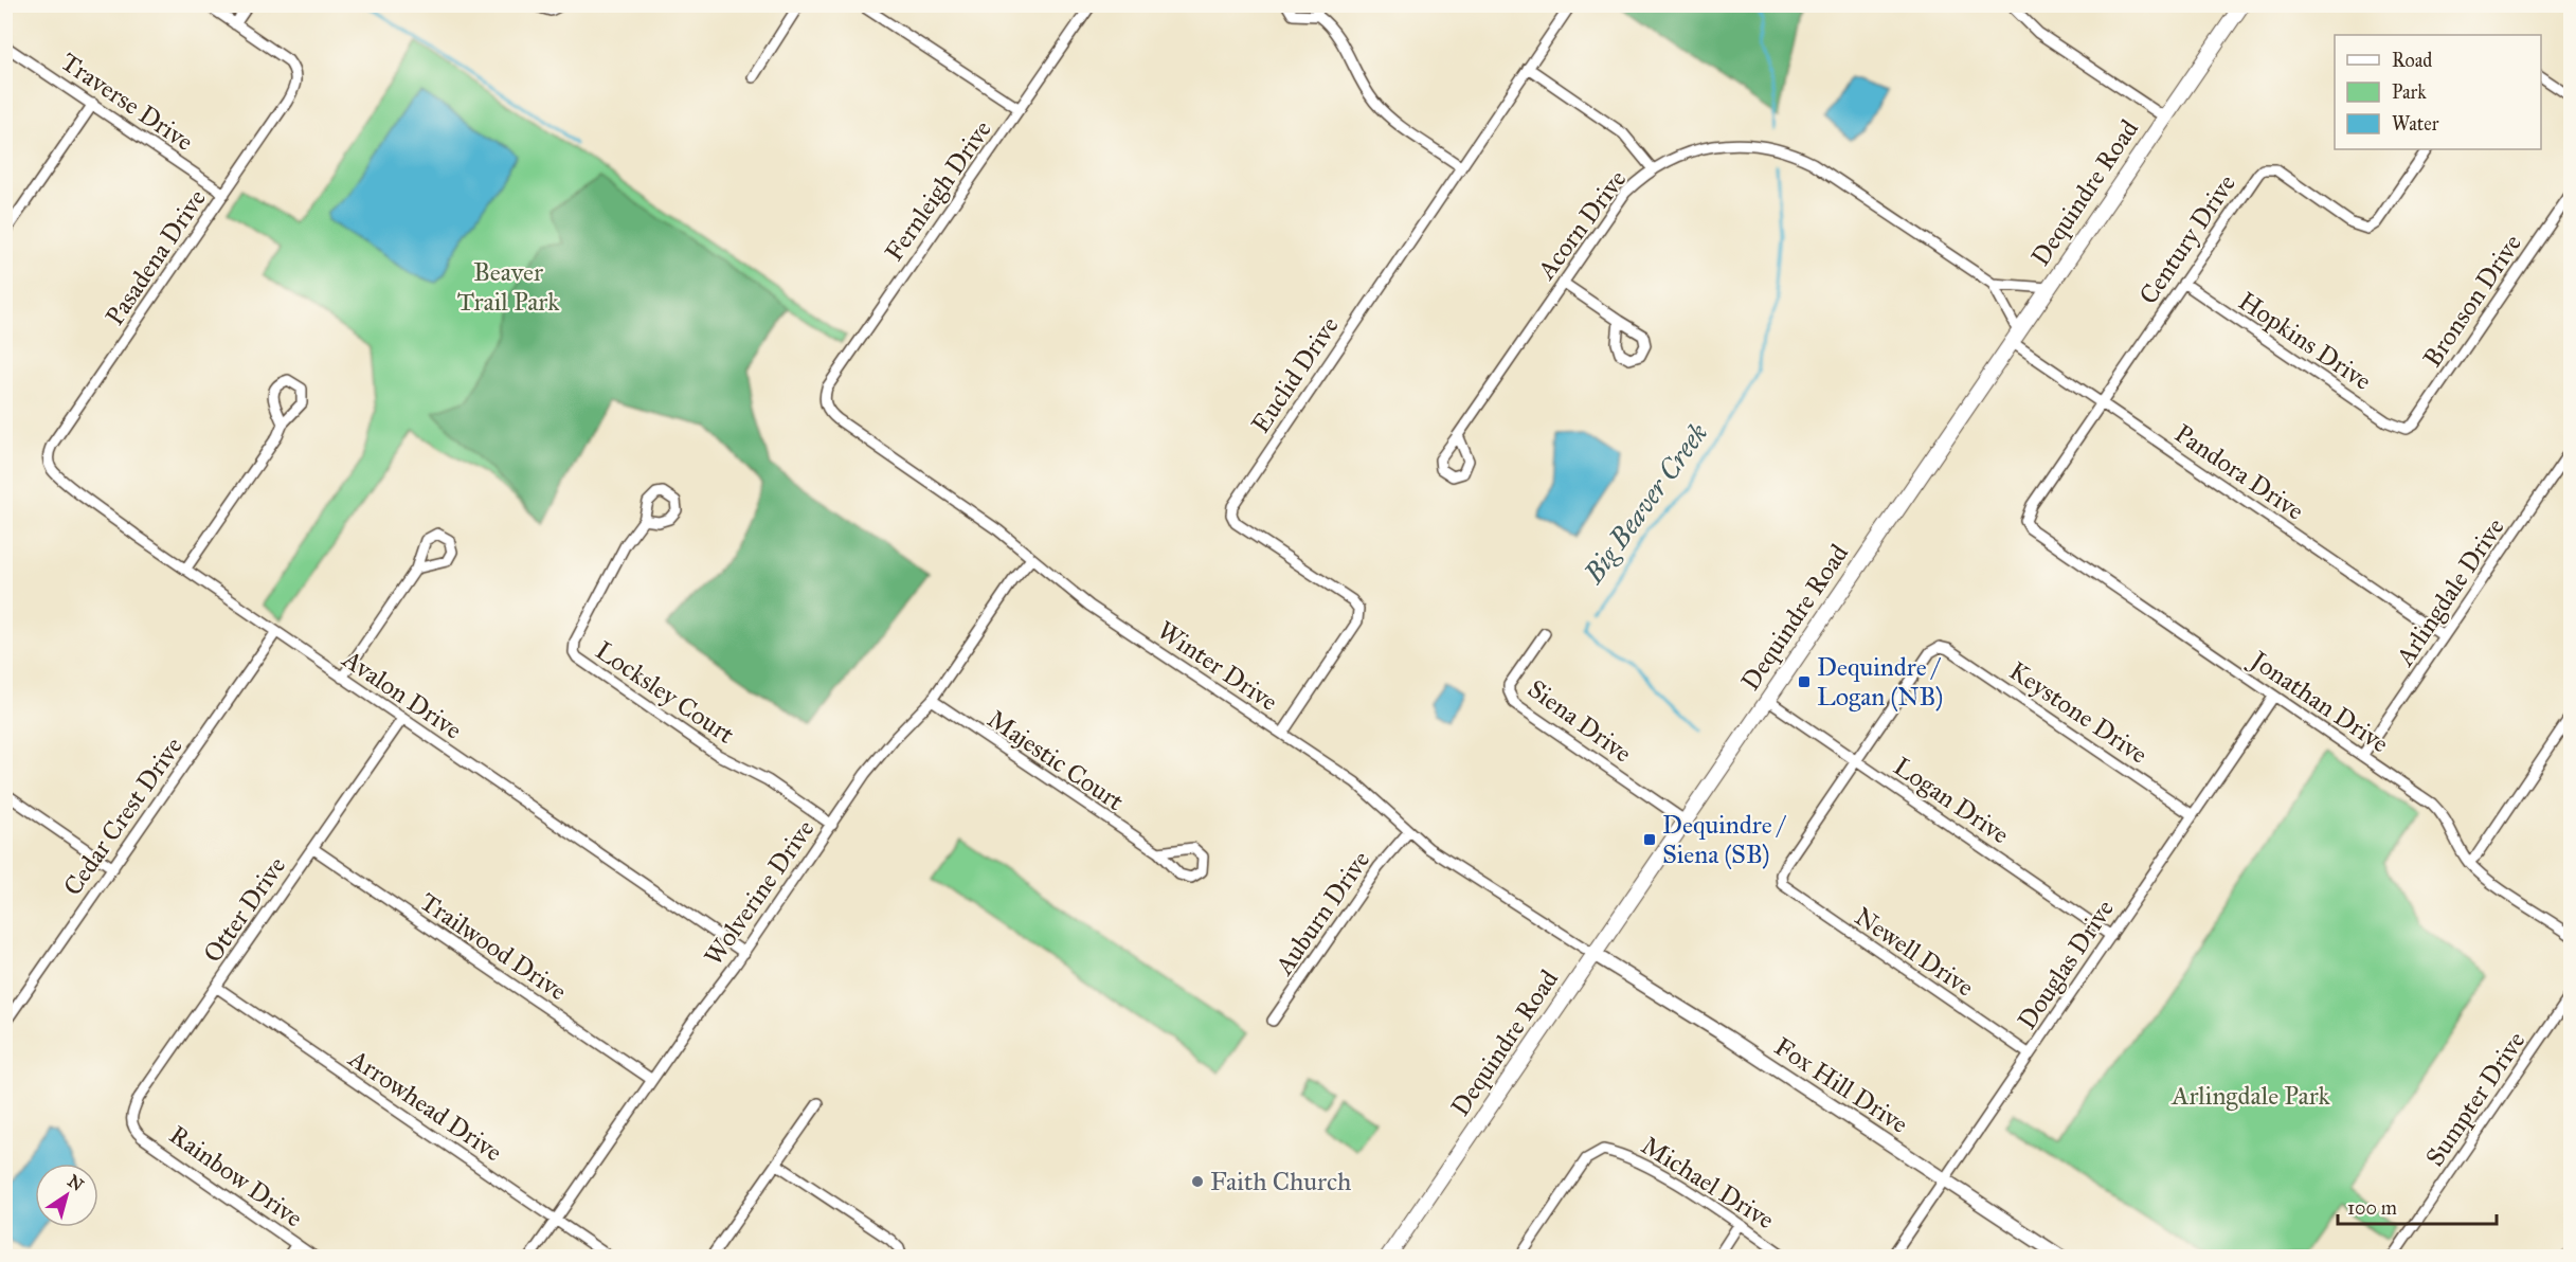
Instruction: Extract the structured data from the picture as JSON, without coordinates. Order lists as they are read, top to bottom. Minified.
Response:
{"streets":{"main road":["Dequindre Road"],"street":["Traverse Drive","Fernleigh Drive","Acorn Drive","Century Drive","Pasadena Drive","Bronson Drive","Hopkins Drive","Euclid Drive","Pandora Drive","Arlingdale Drive","Winter Drive","Locksley Court","Avalon Drive","Jonathan Drive","Keystone Drive","Siena Drive","Majestic Court","Logan Drive","Cedar Crest Drive","Wolverine Drive","Otter Drive","Auburn Drive","Trailwood Drive","Newell Drive","Douglas Drive","Fox Hill Drive","Sumpter Drive","Arrowhead Drive","Rainbow Drive","Michael Drive"]},"crossings":[["Traverse Drive","Pasadena Drive"],["Fernleigh Drive","Winter Drive"],["Dequindre Road","Acorn Drive"],["Dequindre Road","Pandora Drive"],["Dequindre Road","Winter Drive"],["Dequindre Road","Siena Drive"],["Dequindre Road","Logan Drive"],["Dequindre Road","Fox Hill Drive"],["Acorn Drive","Pandora Drive"],["Century Drive","Hopkins Drive"],["Century Drive","Pandora Drive"],["Century Drive","Jonathan Drive"],["Pasadena Drive","Avalon Drive"],["Bronson Drive","Hopkins Drive"],["Euclid Drive","Winter Drive"],["Pandora Drive","Arlingdale Drive"],["Arlingdale Drive","Jonathan Drive"],["Winter Drive","Wolverine Drive"],["Winter Drive","Auburn Drive"],["Winter Drive","Fox Hill Drive"],["Locksley Court","Wolverine Drive"],["Avalon Drive","Cedar Crest Drive"],["Avalon Drive","Wolverine Drive"],["Avalon Drive","Otter Drive"],["Jonathan Drive","Douglas Drive"],["Keystone Drive","Logan Drive"],["Keystone Drive","Newell Drive"],["Keystone Drive","Douglas Drive"],["Majestic Court","Wolverine Drive"],["Logan Drive","Newell Drive"],["Logan Drive","Douglas Drive"],["Wolverine Drive","Trailwood Drive"],["Wolverine Drive","Arrowhead Drive"],["Otter Drive","Trailwood Drive"],["Otter Drive","Arrowhead Drive"],["Otter Drive","Rainbow Drive"],["Newell Drive","Douglas Drive"],["Douglas Drive","Fox Hill Drive"]],"water":["Big Beaver Creek"],"parks":["Beaver Trail Park","Arlingdale Park"],"places":{"transit":["Dequindre / Logan (NB)","Dequindre / Siena (SB)"],"other":["Faith Church"]},"legend":["Road","Park","Water"],"scale_bar":"100 m","north":"top right"}
